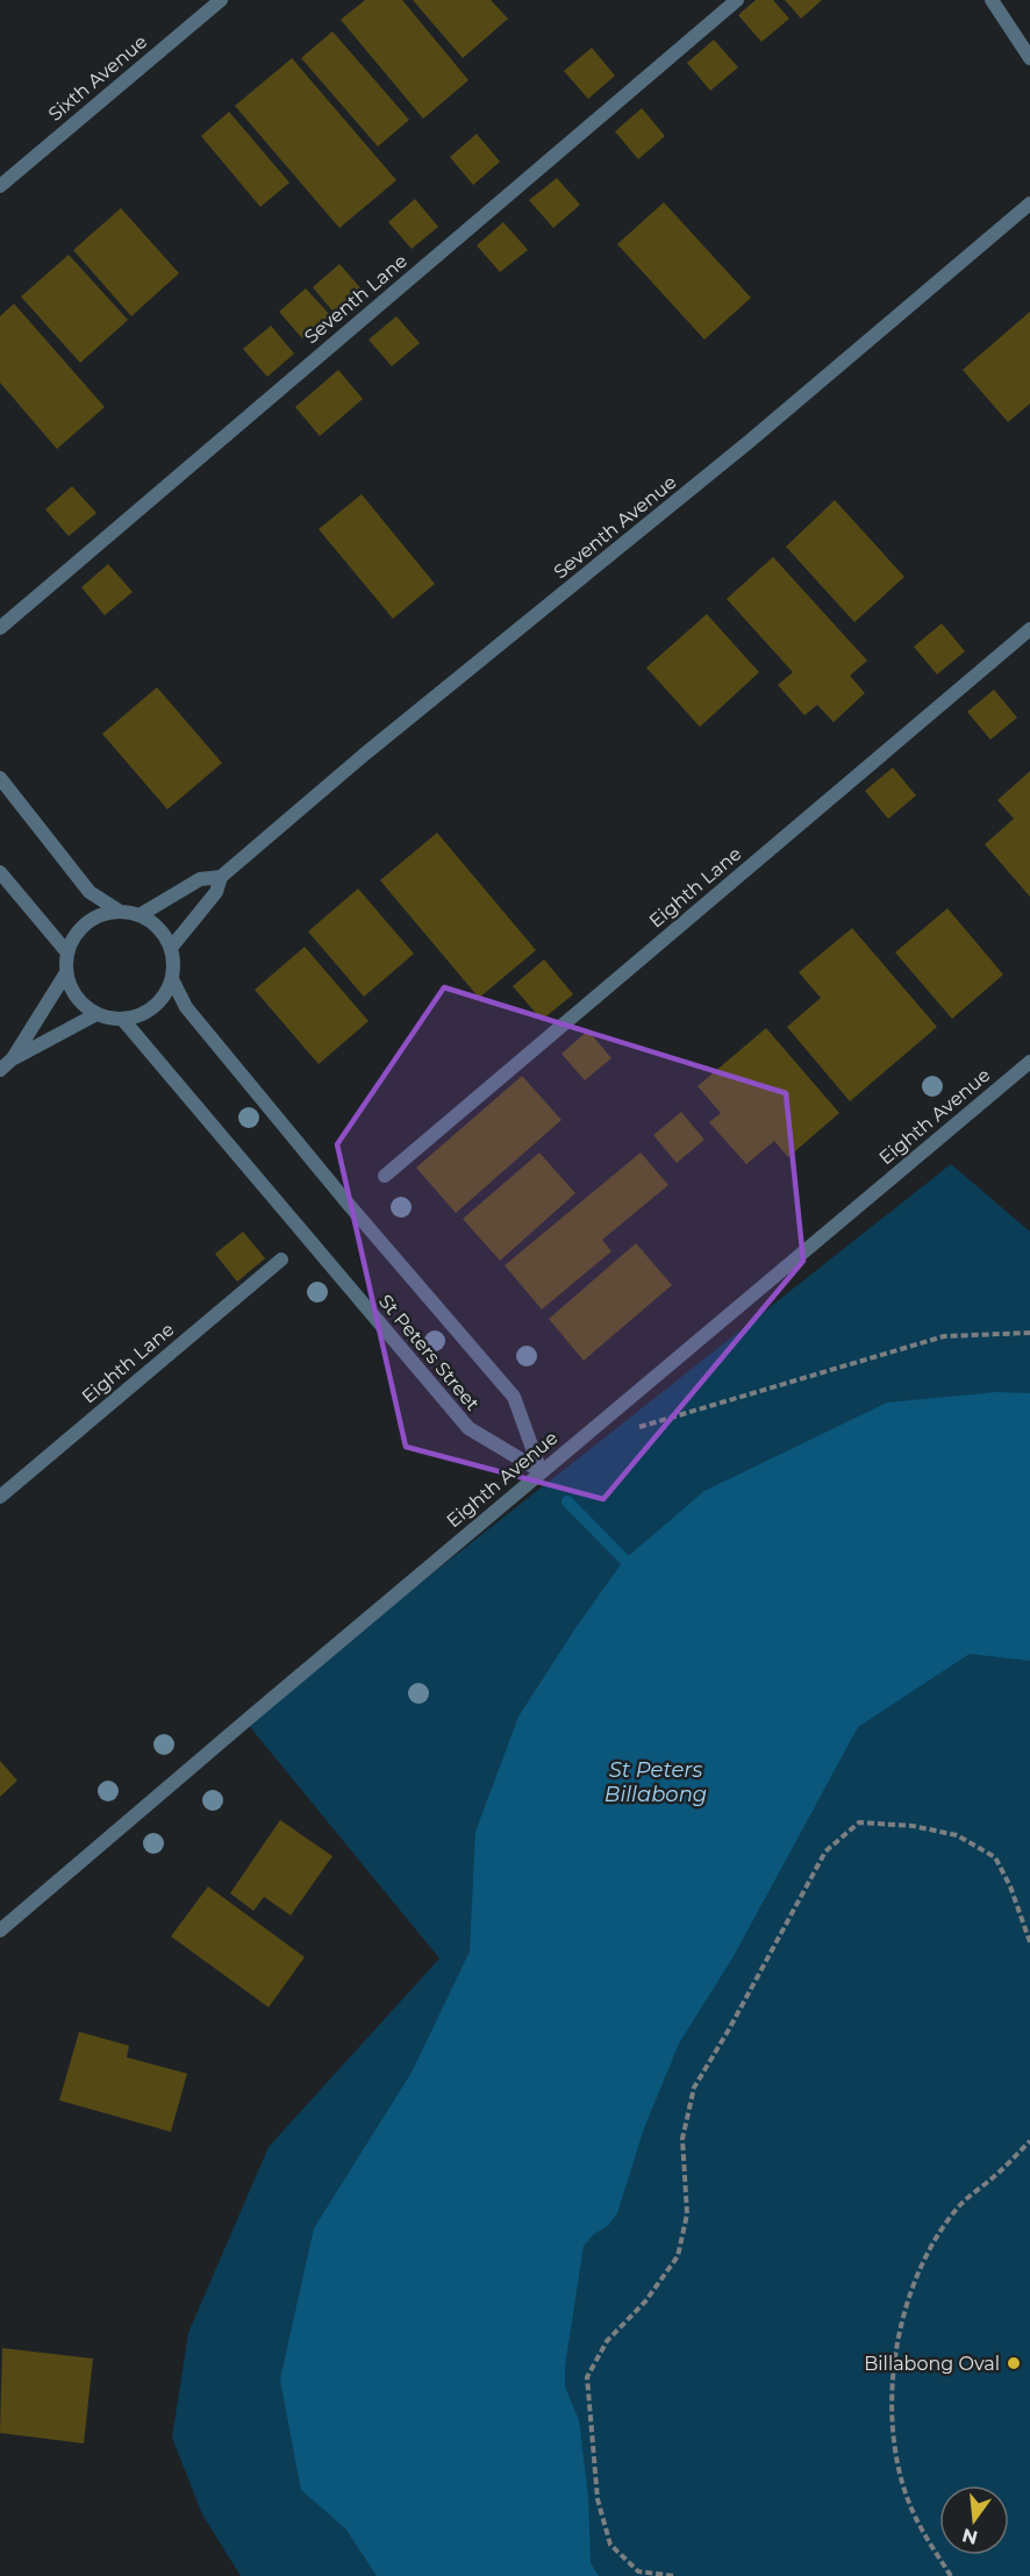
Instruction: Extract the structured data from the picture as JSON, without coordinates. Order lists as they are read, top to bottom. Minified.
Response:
{"streets":{"street":["Sixth Avenue","Seventh Lane","Seventh Avenue","Eighth Lane","Eighth Avenue","St Peters Street"]},"crossings":[["Seventh Avenue","St Peters Street"],["Eighth Avenue","St Peters Street"]],"water":["St Peters Billabong"],"places":["Billabong Oval"],"north":"bottom"}
